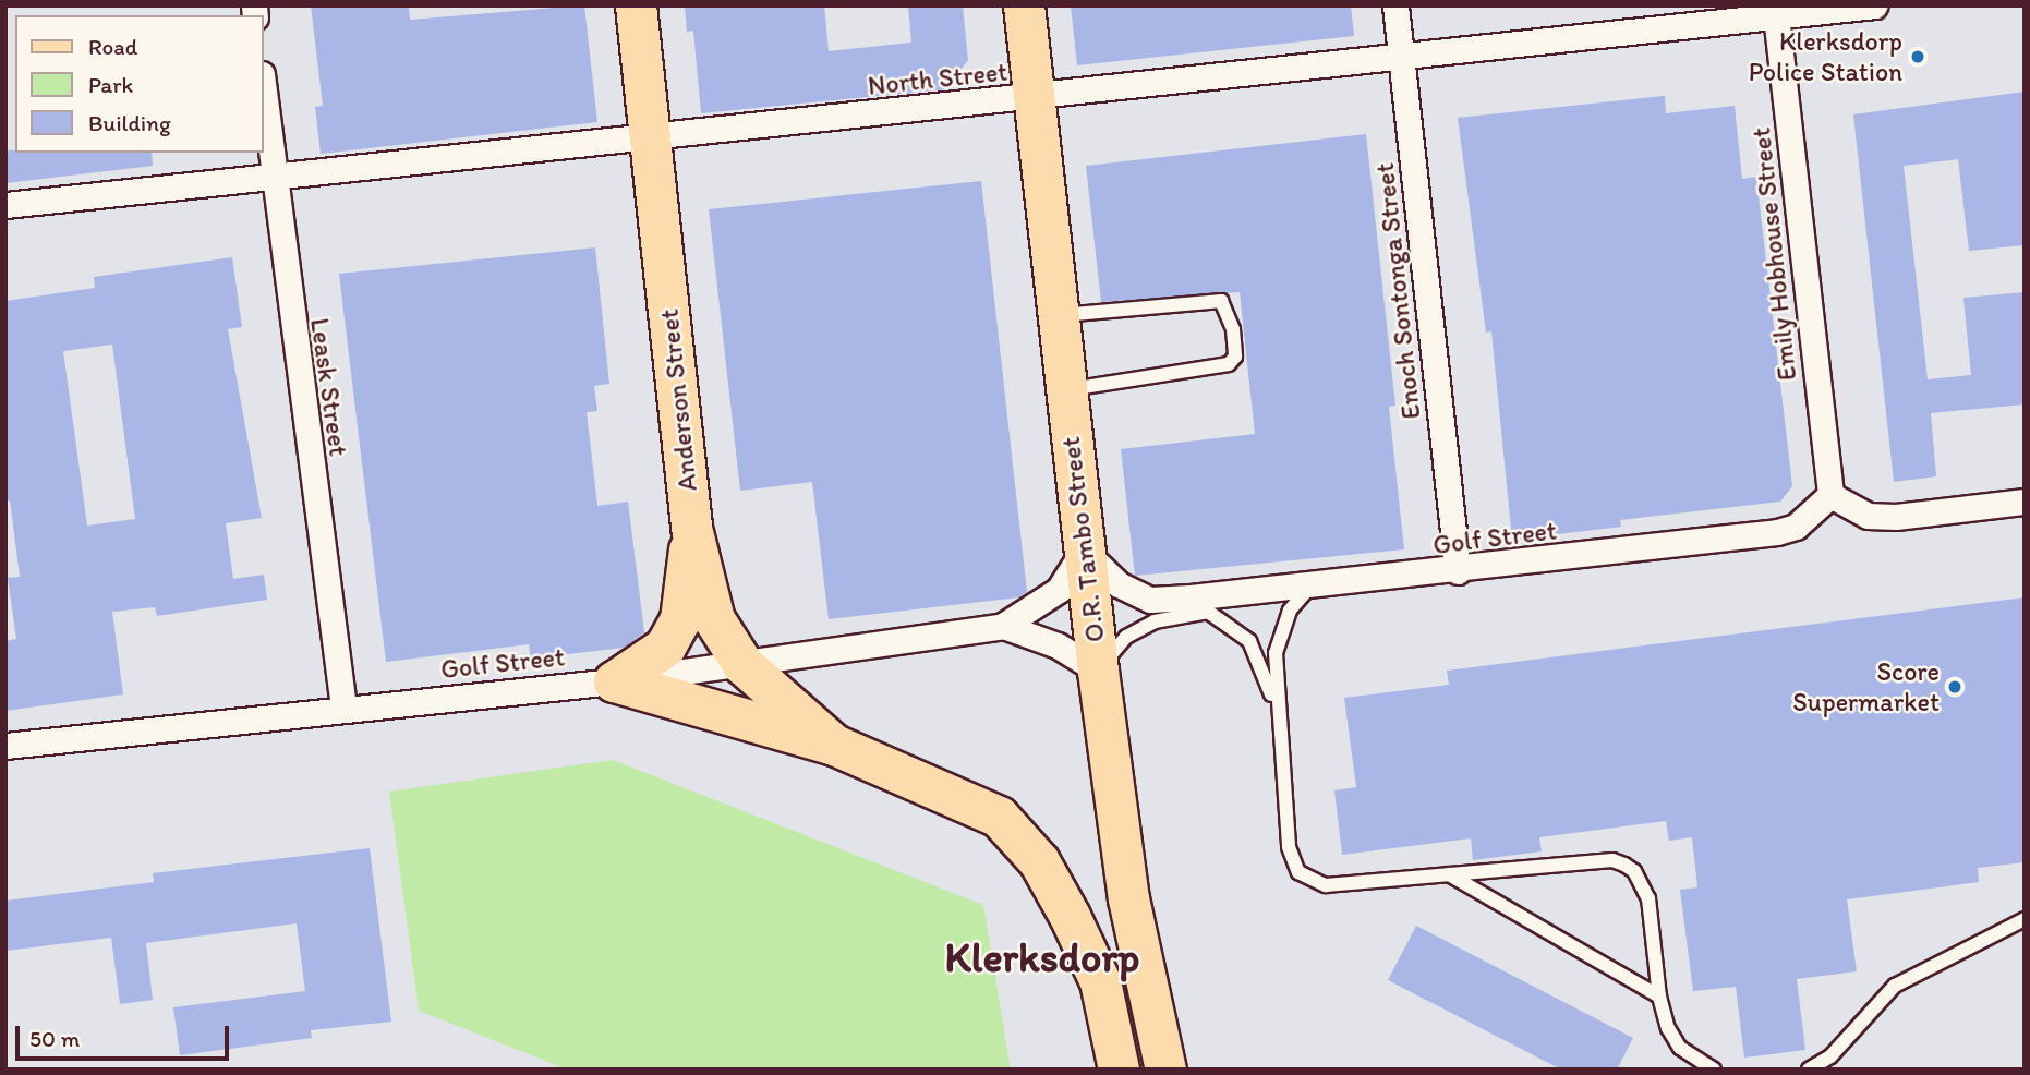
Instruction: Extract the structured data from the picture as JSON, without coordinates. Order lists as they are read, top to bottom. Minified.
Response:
{"streets":{"main road":["Anderson Street","O.R. Tambo Street"],"street":["North Street","Emily Hobhouse Street","Enoch Sontonga Street","Leask Street","Golf Street"]},"crossings":[["North Street","Emily Hobhouse Street"],["North Street","Enoch Sontonga Street"],["North Street","Leask Street"],["North Street","Anderson Street"],["North Street","O.R. Tambo Street"],["Emily Hobhouse Street","Golf Street"],["Enoch Sontonga Street","Golf Street"],["Leask Street","Golf Street"],["Anderson Street","Golf Street"],["Golf Street","O.R. Tambo Street"]],"districts":["Klerksdorp"],"places":["Klerksdorp Police Station","Score Supermarket"],"legend":["Road","Park","Building"],"scale_bar":"50 m"}
